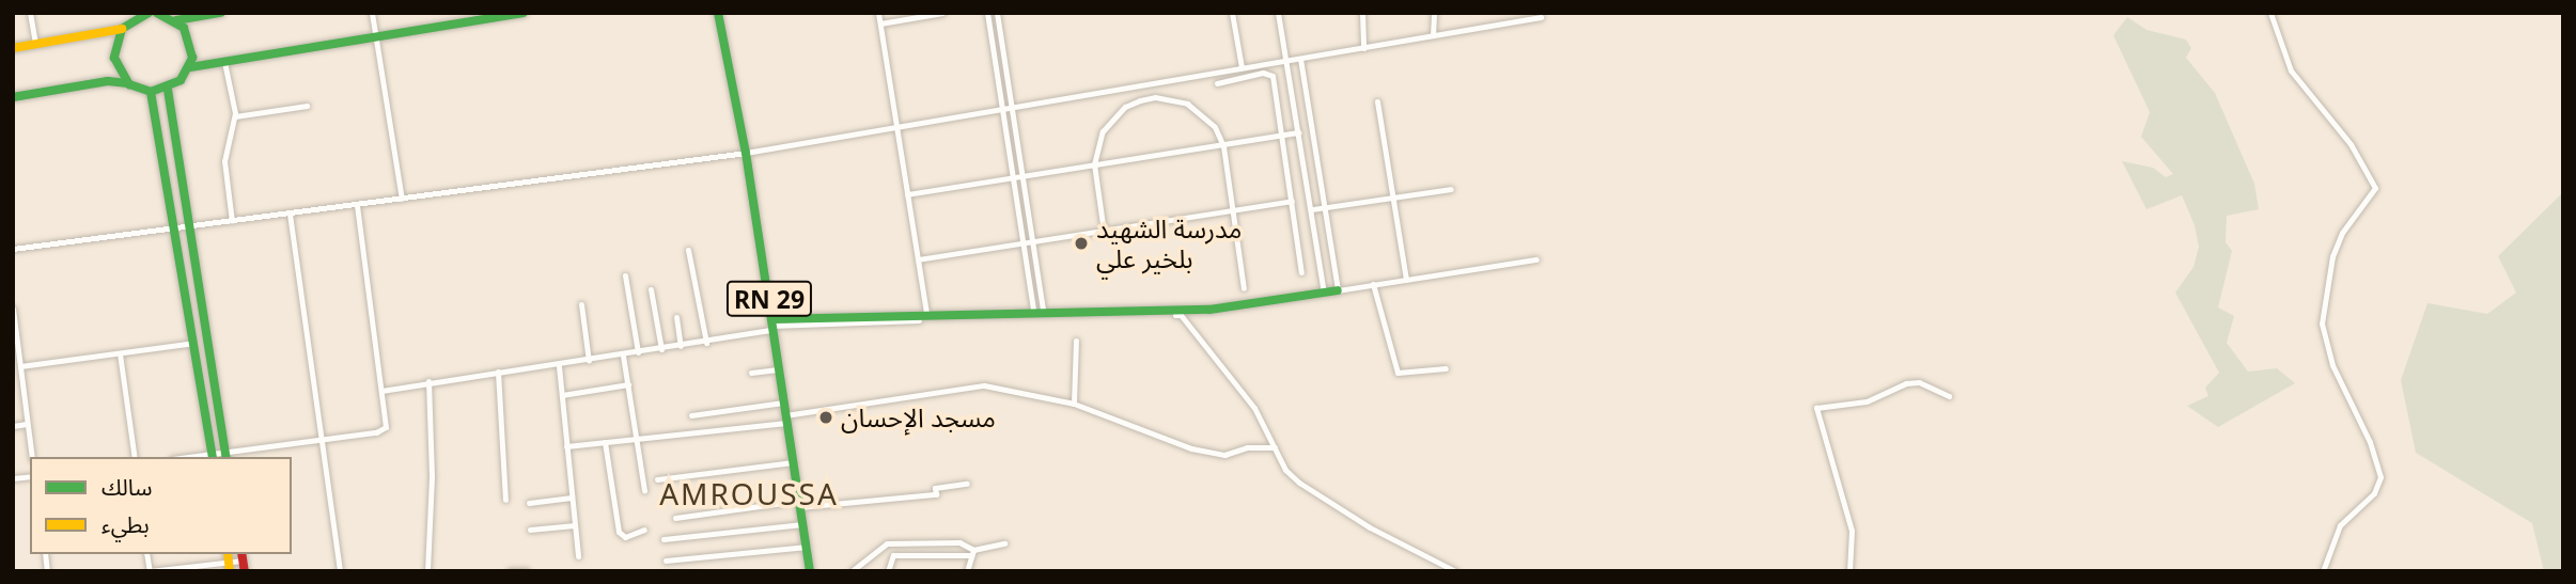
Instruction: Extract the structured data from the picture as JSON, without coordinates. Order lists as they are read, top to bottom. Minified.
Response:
{"streets":{"main road":["RN 29"]},"districts":["AMROUSSA"],"places":["مدرسة الشهيد بلخير علي","مسجد الإحسان"],"legend":["سالك","بطيء"]}
